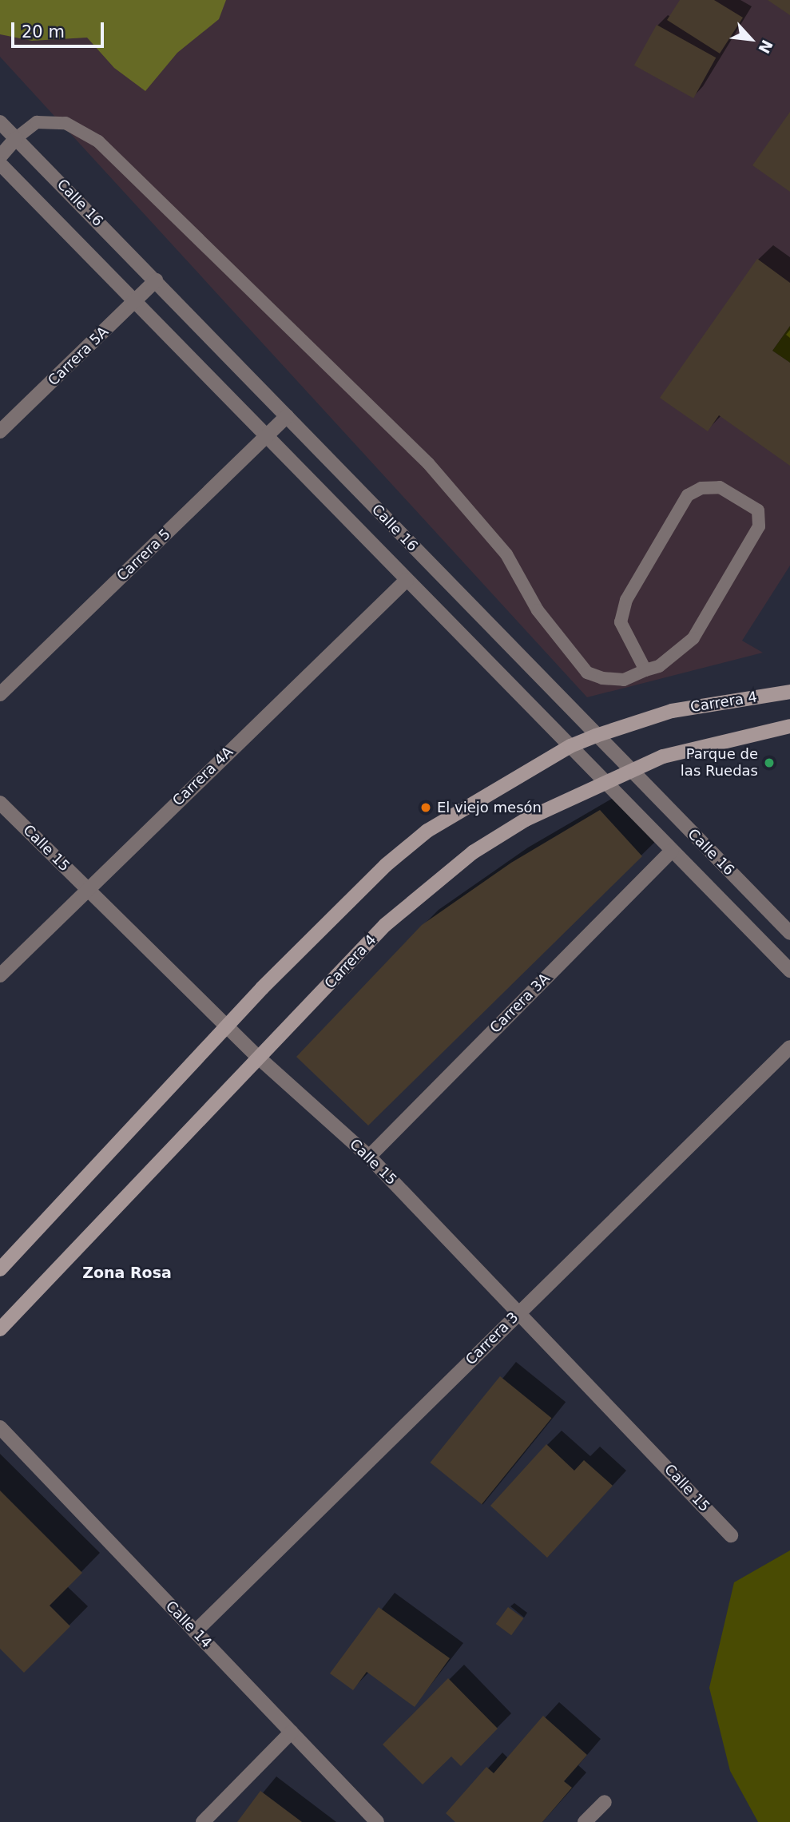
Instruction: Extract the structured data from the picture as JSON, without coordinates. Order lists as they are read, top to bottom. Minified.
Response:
{"streets":{"main road":["Carrera 4"],"street":["Calle 16","Carrera 5A","Carrera 5","Carrera 4A","Calle 15","Carrera 3A","Carrera 3","Calle 14"]},"crossings":[["Calle 16","Carrera 5A"],["Calle 16","Carrera 5"],["Calle 16","Carrera 4"],["Calle 16","Carrera 4A"],["Calle 16","Carrera 3A"],["Carrera 4","Calle 15"],["Carrera 4A","Calle 15"],["Calle 15","Carrera 3A"],["Calle 15","Carrera 3"],["Carrera 3","Calle 14"]],"districts":["Zona Rosa"],"places":["Parque de las Ruedas","El viejo mesón"],"scale_bar":"20 m","north":"bottom right"}
